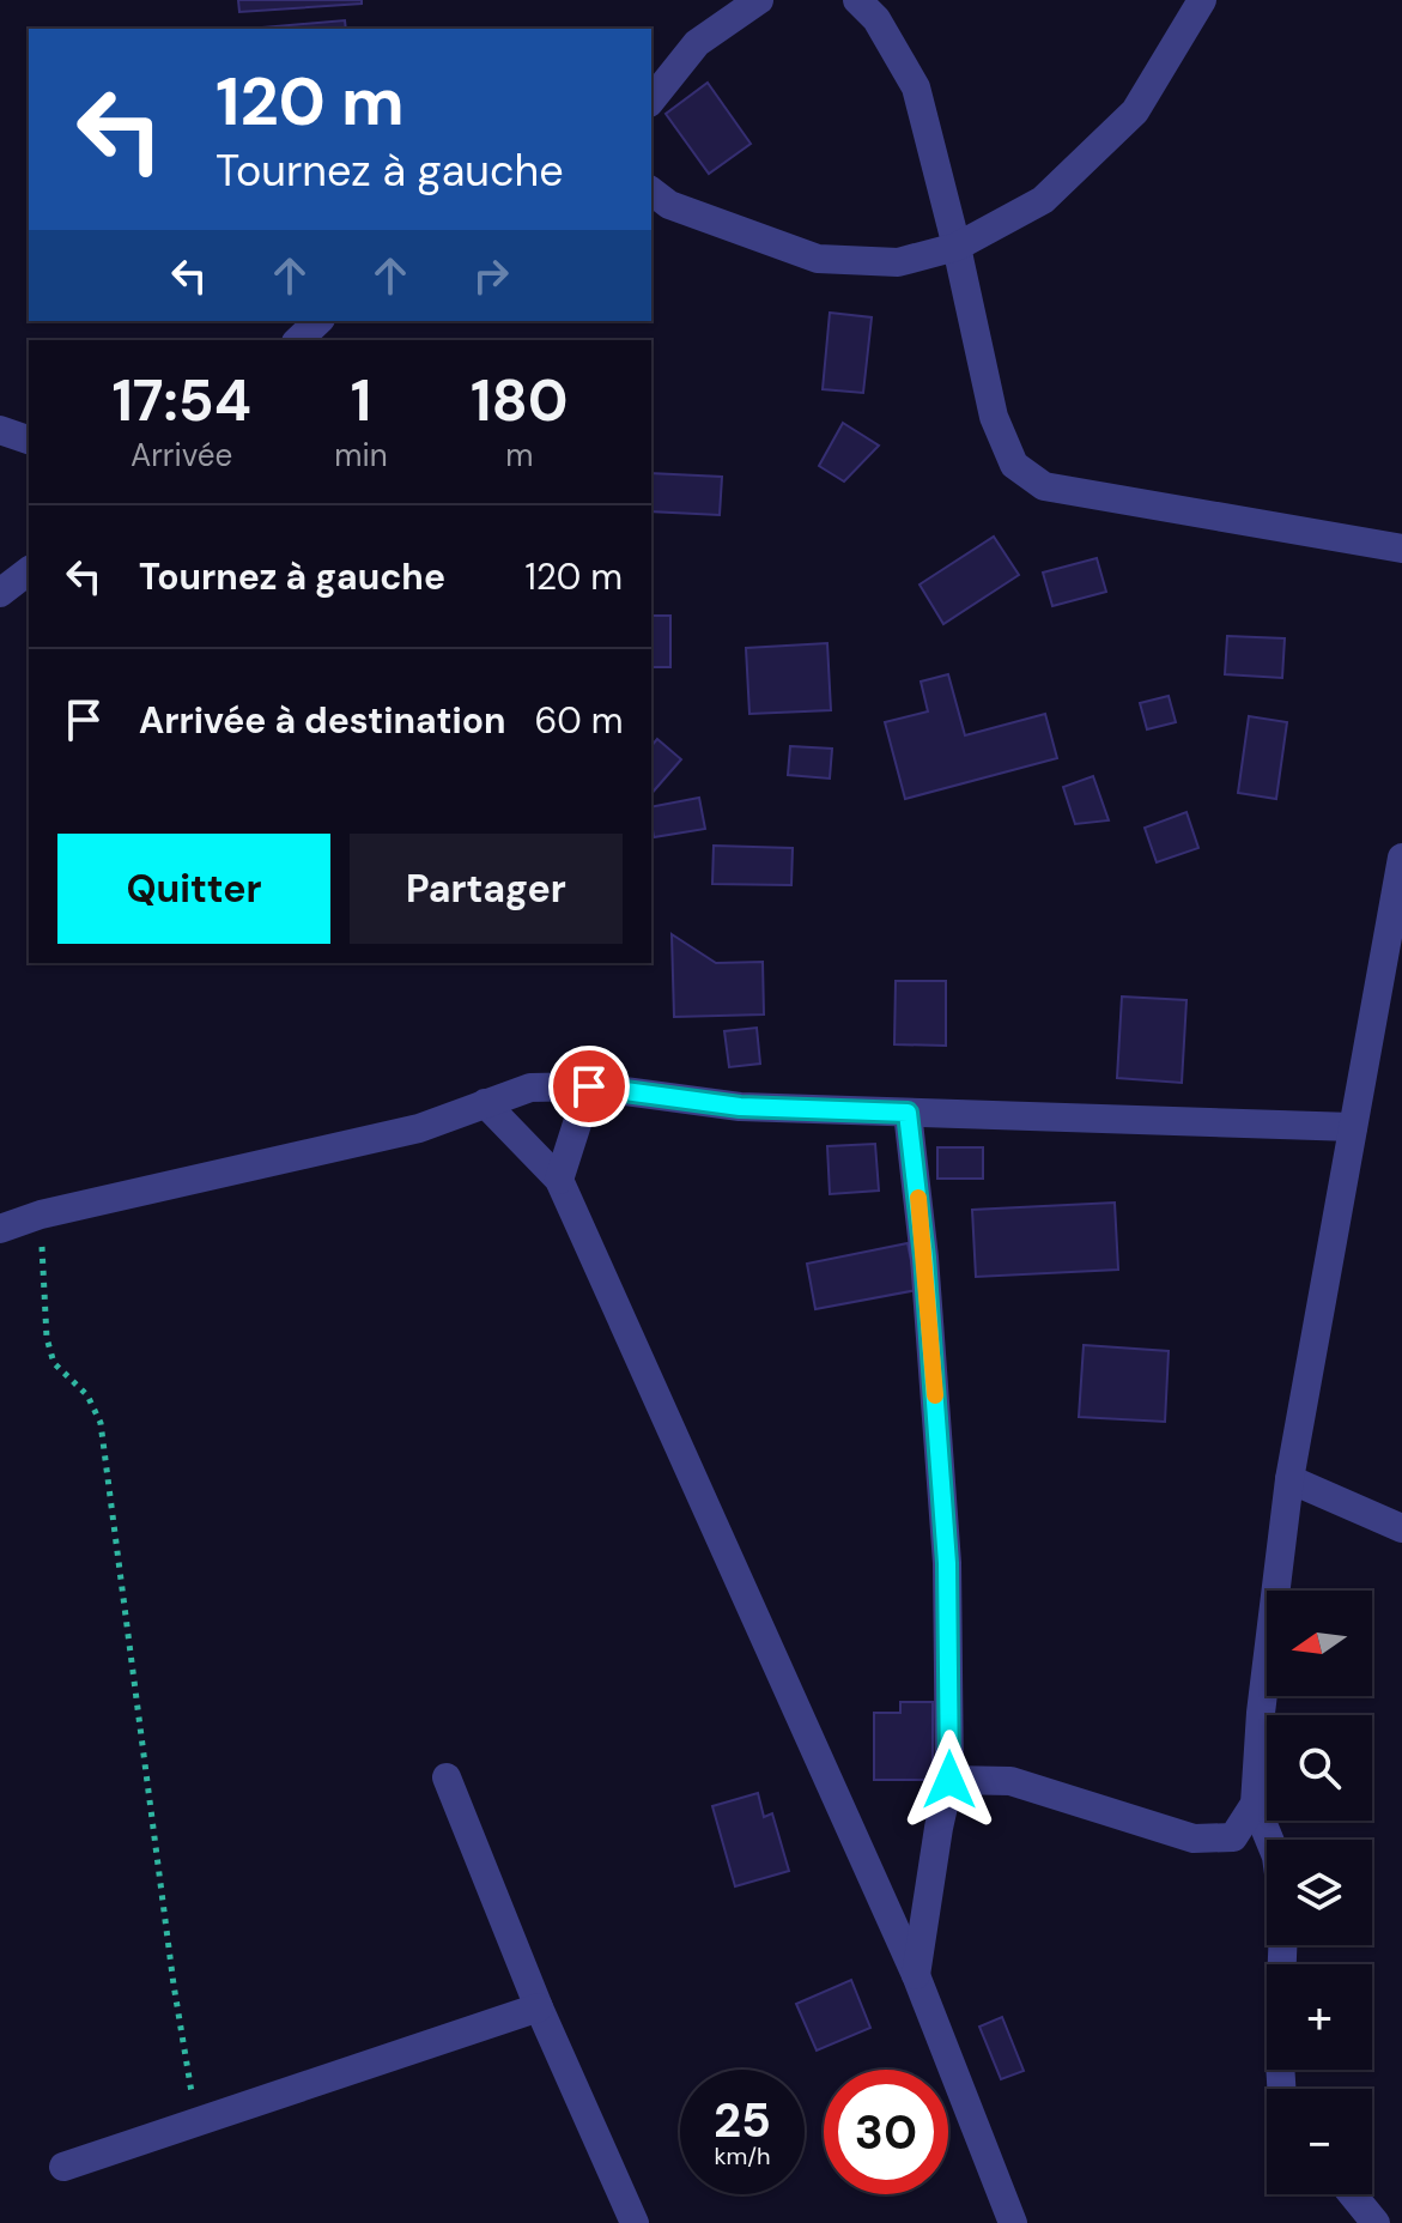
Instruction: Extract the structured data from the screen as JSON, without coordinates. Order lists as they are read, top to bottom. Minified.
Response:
{"north":"left","page":{"turn":["120 m","Tournez à gauche"],"eta":["17:54","Arrivée","1","min","180","m"],"list":[{"name":"Tournez à gauche","value":"120 m"},{"name":"Arrivée à destination","value":"60 m"}],"buttons":["Quitter","Partager"],"map_buttons":["+","−"],"speed":"25 km/h","limit":"30"}}
